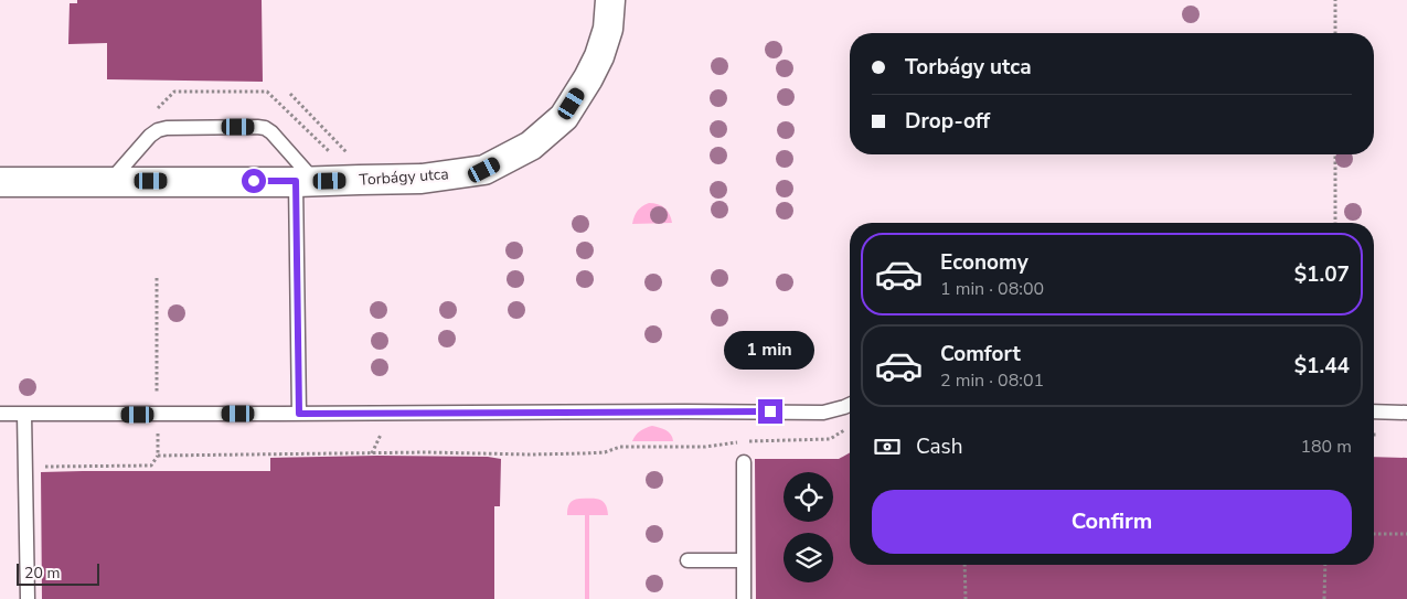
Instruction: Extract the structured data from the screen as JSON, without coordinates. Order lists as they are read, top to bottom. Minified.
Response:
{"streets":{"street":["Torbágy utca"]},"scale_bar":"20 m","page":{"banner":["Torbágy utca","Drop-off"],"list":[{"name":"Economy","note":"1 min · 08:00","value":"$1.07"},{"name":"Comfort","note":"2 min · 08:01","value":"$1.44"}],"bubble":"1 min","pay":["Cash","180 m"],"buttons":"Confirm","scale":"20 m"}}
